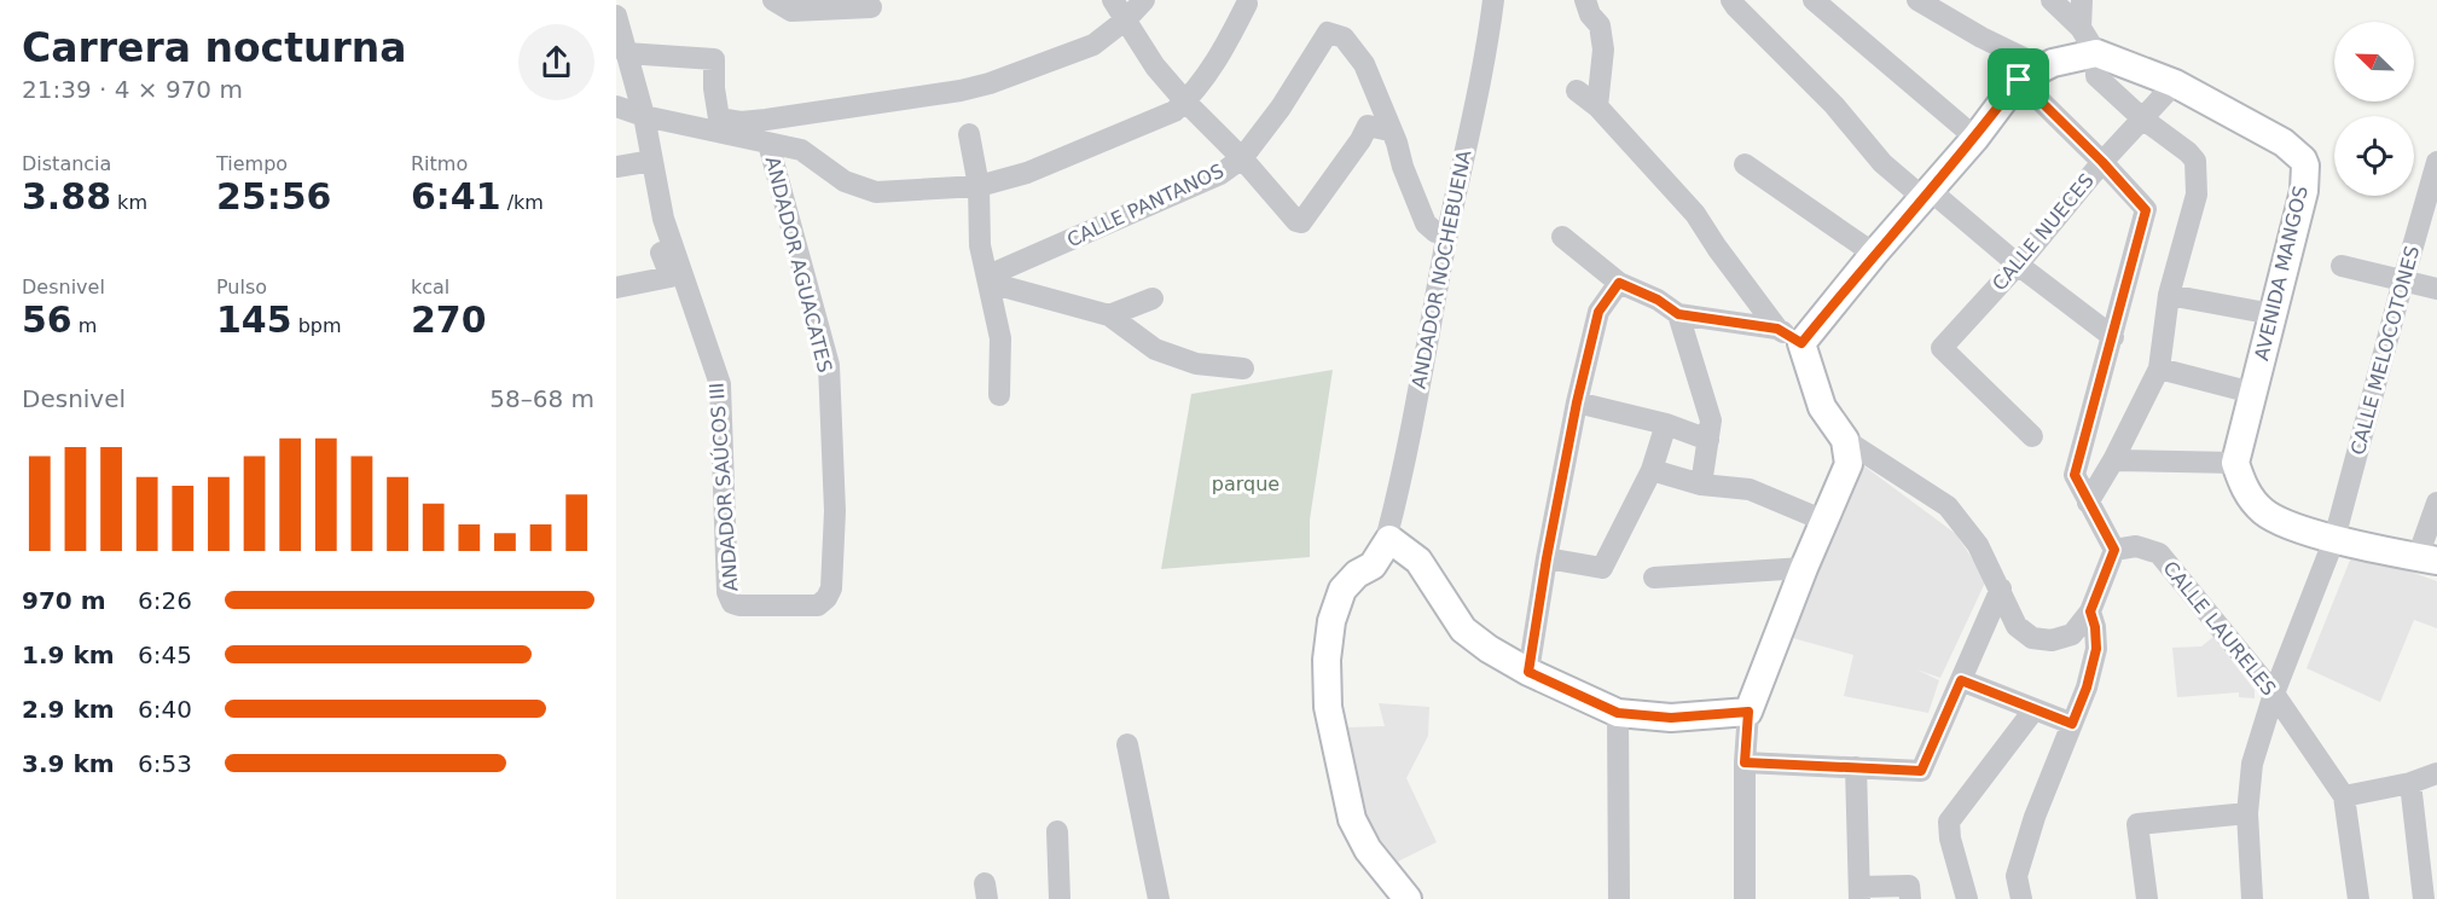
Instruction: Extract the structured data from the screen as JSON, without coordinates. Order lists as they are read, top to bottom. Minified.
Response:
{"streets":{"main road":["AVENIDA MANGOS"],"street":["CALLE PANTANOS","CALLE NUECES","ANDADOR AGUACATES","ANDADOR NOCHEBUENA","CALLE MELOCOTONES","ANDADOR SAÚCOS III","CALLE LAURELES"]},"crossings":[["CALLE NUECES","AVENIDA MANGOS"],["ANDADOR AGUACATES","ANDADOR SAÚCOS III"],["CALLE MELOCOTONES","CALLE LAURELES"]],"parks":["parque"],"north":"top left","page":{"heading":["Carrera nocturna","21:39 · 4 × 970 m"],"stats":[["Distancia","3.88 km"],["Tiempo","25:56"],["Ritmo","6:41 /km"],["Desnivel","56 m"],["Pulso","145 bpm"],["kcal","270"]],"chart":["Desnivel","58–68 m"],"list":[{"name":"970 m","note":"6:26"},{"name":"1.9 km","note":"6:45"},{"name":"2.9 km","note":"6:40"},{"name":"3.9 km","note":"6:53"}]}}
